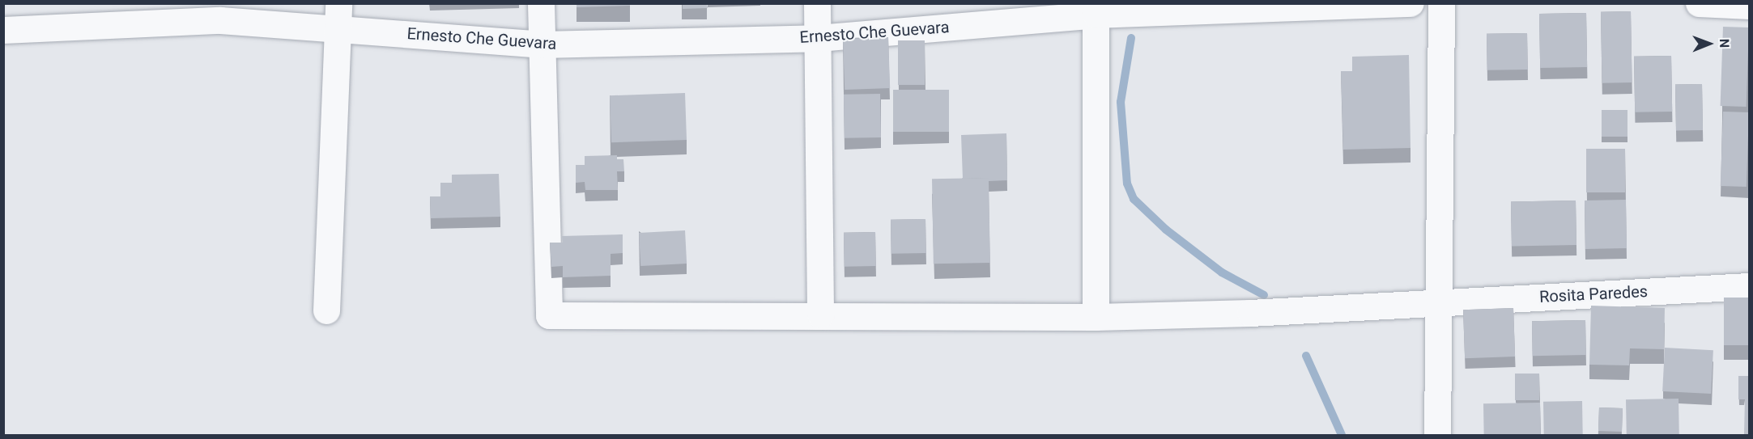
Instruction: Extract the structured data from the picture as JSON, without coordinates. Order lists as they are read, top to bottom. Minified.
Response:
{"streets":{"street":["Ernesto Che Guevara","Rosita Paredes"]},"crossings":[["Ernesto Che Guevara","Rosita Paredes"]],"north":"right"}
